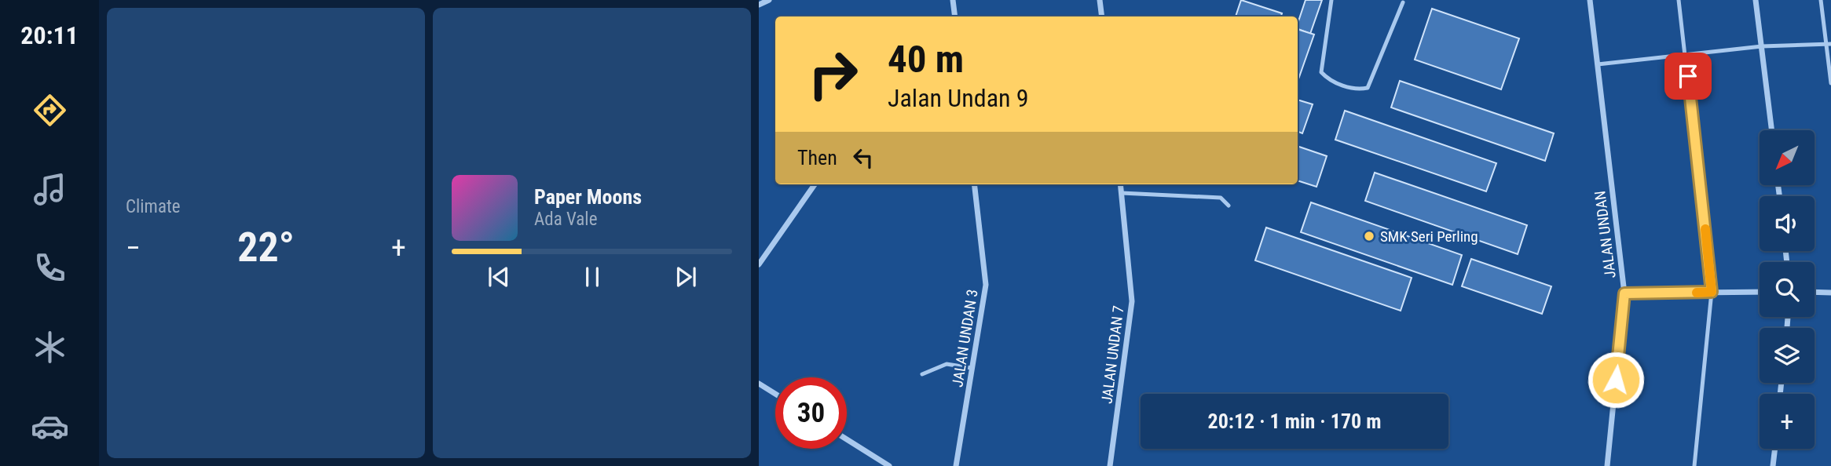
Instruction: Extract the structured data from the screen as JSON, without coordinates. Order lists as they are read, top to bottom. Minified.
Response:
{"streets":{"street":["JALAN UNDAN","JALAN UNDAN 3","JALAN UNDAN 7"]},"places":["SMK Seri Perling"],"north":"bottom left","page":{"tabs":"20:11","tile":"Climate","turn":["40 m","Jalan Undan 9"],"map_buttons":"+","then":"Then","song":["Paper Moons","Ada Vale"],"heat":["−","22°","+"],"limit":"30","trip":"20:12 · 1 min · 170 m"}}
